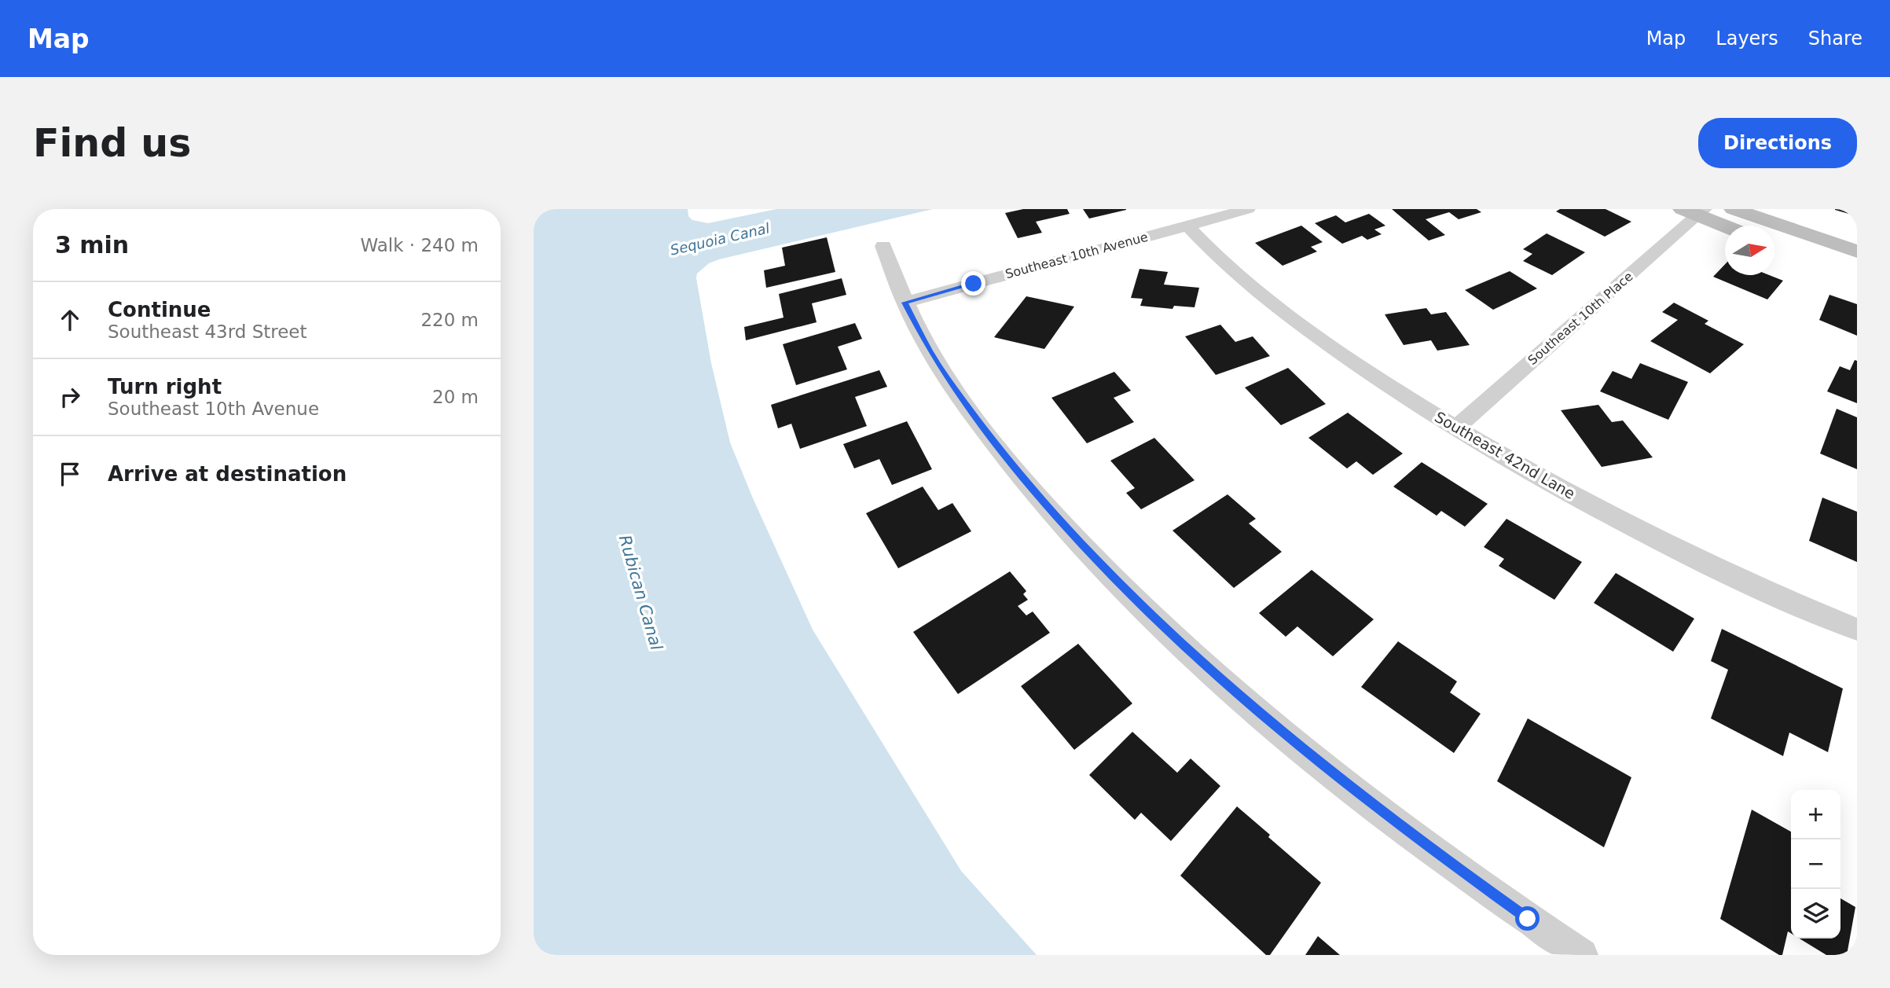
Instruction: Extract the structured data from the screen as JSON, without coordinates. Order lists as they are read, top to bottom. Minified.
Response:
{"streets":{"street":["Southeast 10th Avenue","Southeast 10th Place","Southeast 42nd Lane"]},"crossings":[["Southeast 10th Avenue","Southeast 42nd Lane"],["Southeast 10th Place","Southeast 42nd Lane"]],"water":["Sequoia Canal","Rubican Canal"],"north":"right","page":{"header":"Map","nav":["Map","Layers","Share"],"buttons":"Directions","title":"Find us","heading":["3 min","Walk · 240 m"],"list":[["Continue","Southeast 43rd Street","220 m"],["Turn right","Southeast 10th Avenue","20 m"],"Arrive at destination"],"map_buttons":["+","−"]}}
